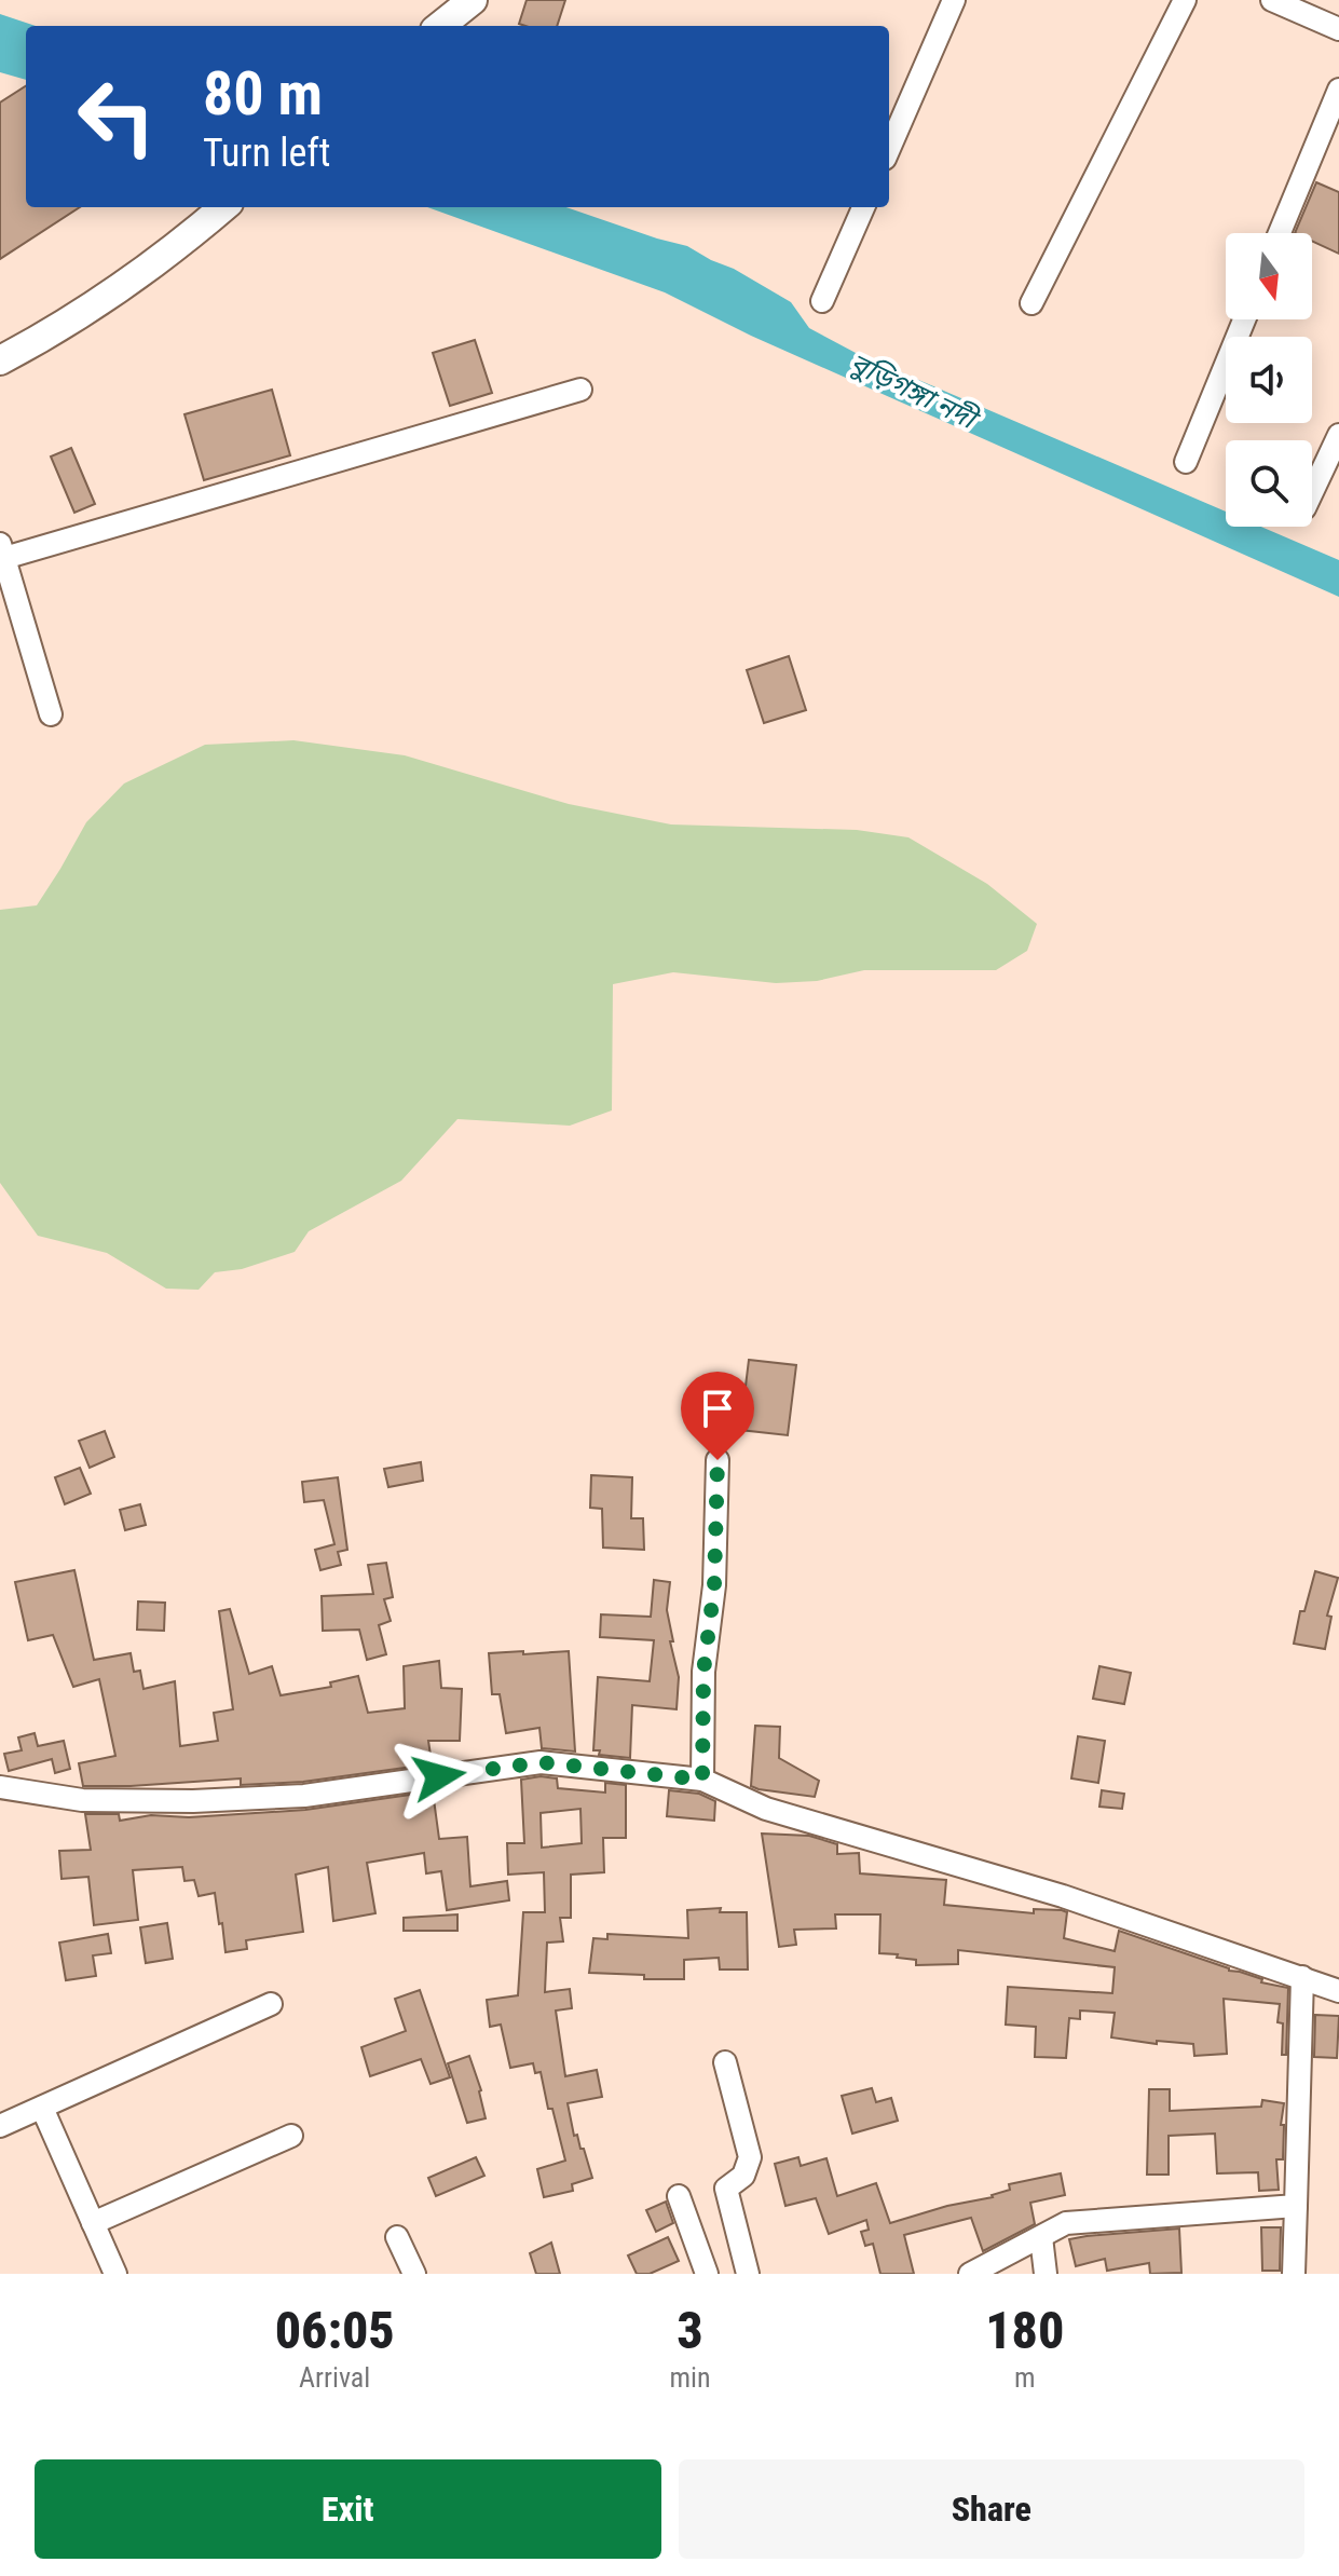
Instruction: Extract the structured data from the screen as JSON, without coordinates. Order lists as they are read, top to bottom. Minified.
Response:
{"water":["বুড়িগঙ্গা নদী"],"north":"bottom","page":{"turn":["80 m","Turn left"],"eta":["06:05","Arrival","3","min","180","m"],"buttons":["Exit","Share"]}}
